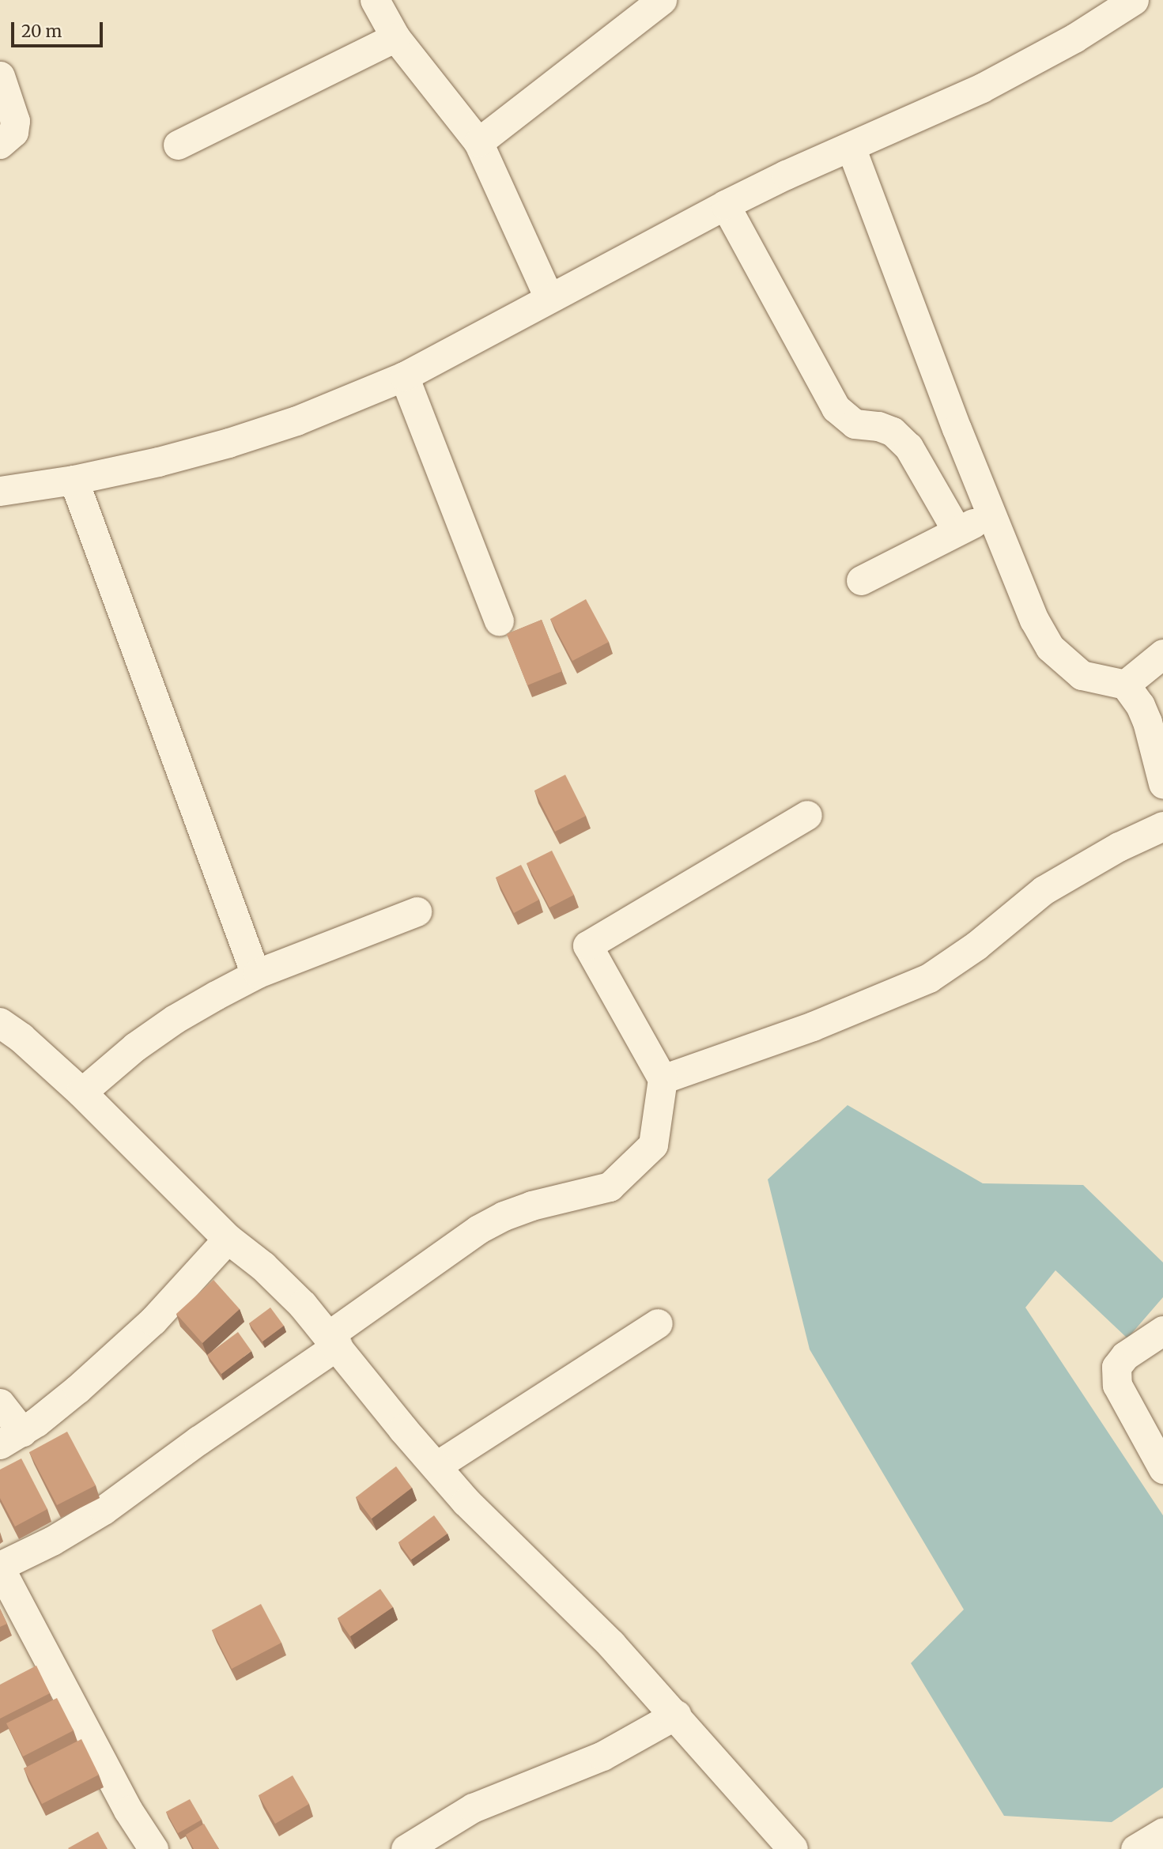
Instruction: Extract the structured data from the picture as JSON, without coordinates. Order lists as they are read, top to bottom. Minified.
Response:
{"scale_bar":"20 m"}
